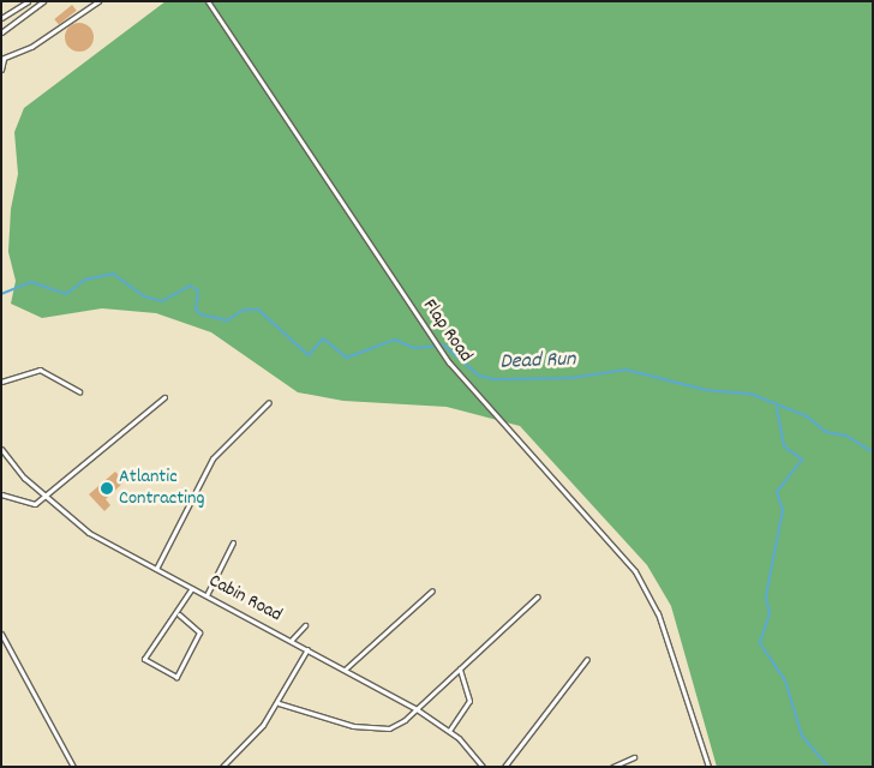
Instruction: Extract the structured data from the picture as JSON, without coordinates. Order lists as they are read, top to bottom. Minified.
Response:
{"streets":{"lane":["Flap Road","Cabin Road"]},"water":["Dead Run"],"places":["Atlantic Contracting"]}
